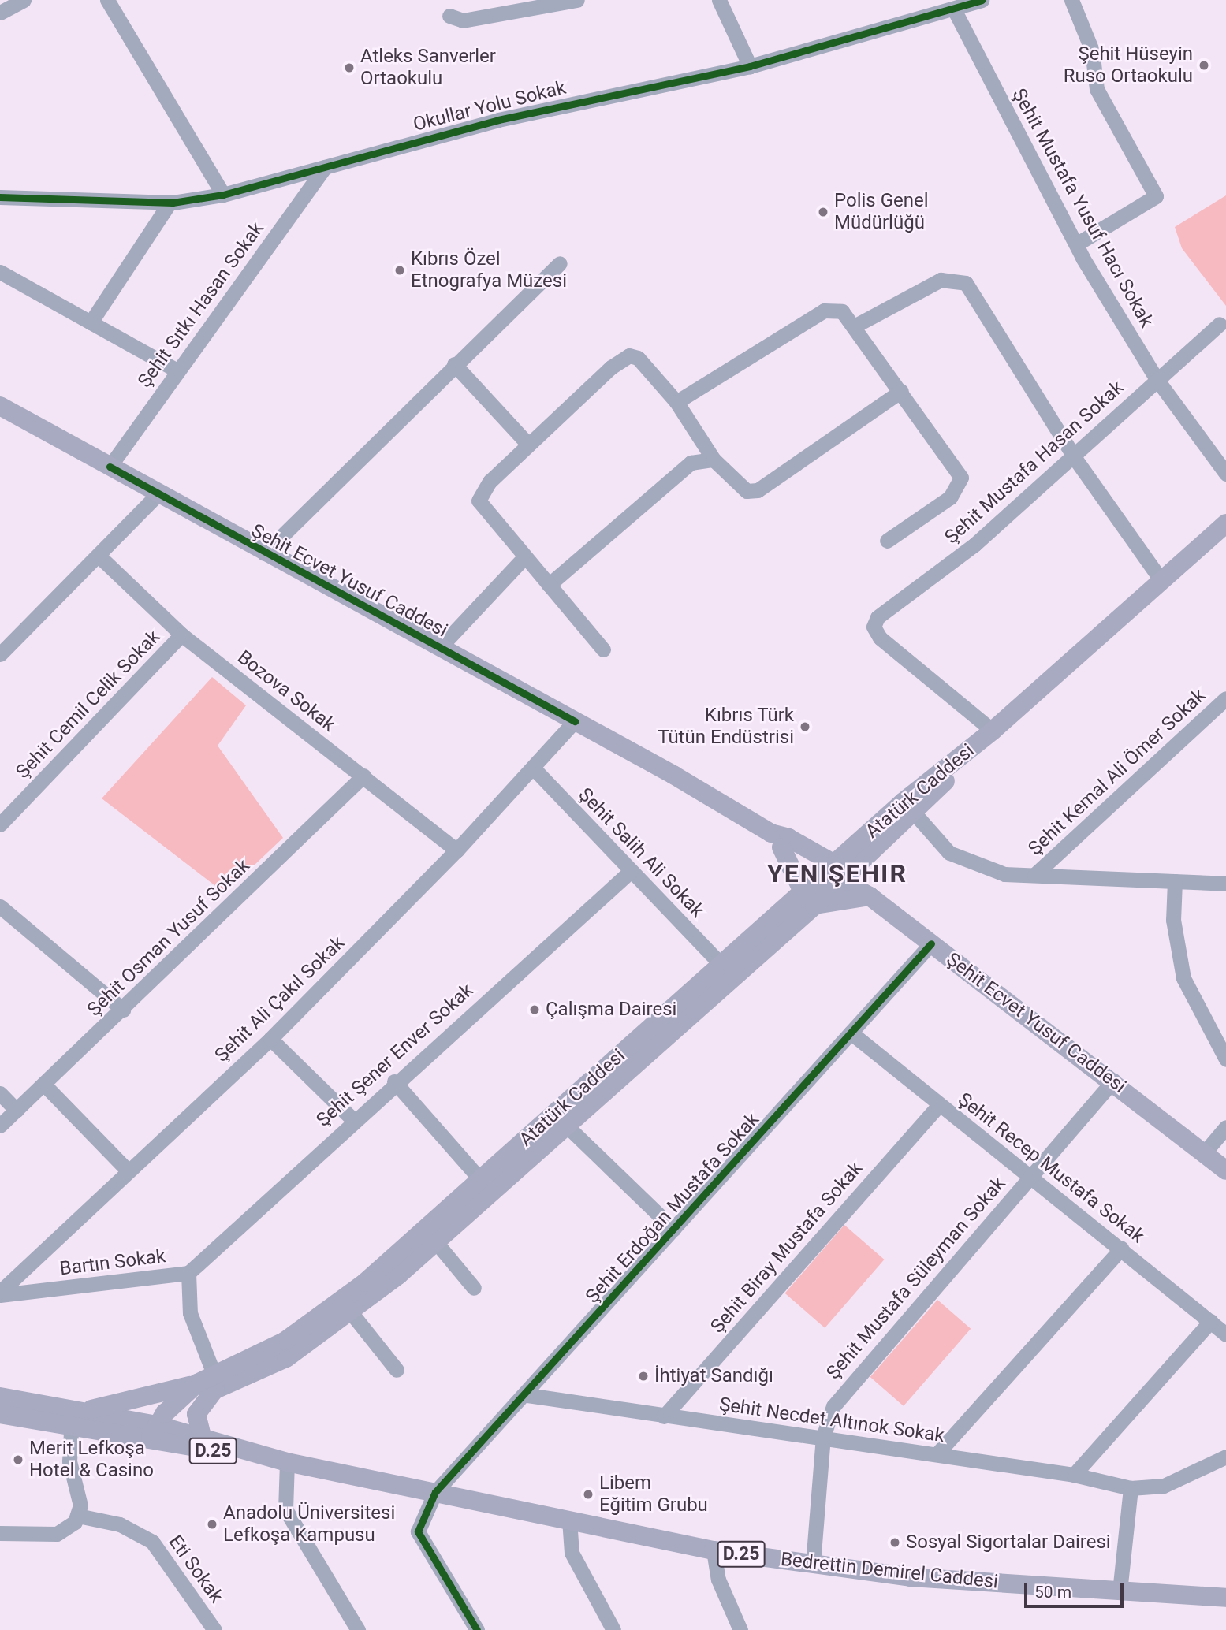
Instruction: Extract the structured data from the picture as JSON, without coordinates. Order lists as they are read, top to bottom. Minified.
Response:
{"streets":{"main road":["Şehit Ecvet Yusuf Caddesi","Atatürk Caddesi","D.25","Bedrettin Demirel Caddesi"],"street":["Okullar Yolu Sokak","Şehit Mustafa Yusuf Hacı Sokak","Şehit Sıtkı Hasan Sokak","Şehit Mustafa Hasan Sokak","Bozova Sokak","Şehit Cemil Celik Sokak","Şehit Kemal Ali Ömer Sokak","Şehit Salih Ali Sokak","Şehit Osman Yusuf Sokak","Şehit Ali Çakıl Sokak","Şehit Şener Enver Sokak","Şehit Recep Mustafa Sokak","Şehit Erdoğan Mustafa Sokak","Şehit Biray Mustafa Sokak","Bartın Sokak","Şehit Mustafa Süleyman Sokak","Şehit Necdet Altınok Sokak","Eti Sokak"]},"crossings":[["Okullar Yolu Sokak","Şehit Mustafa Yusuf Hacı Sokak"],["Okullar Yolu Sokak","Şehit Sıtkı Hasan Sokak"],["Şehit Mustafa Yusuf Hacı Sokak","Şehit Mustafa Hasan Sokak"],["Şehit Sıtkı Hasan Sokak","Şehit Ecvet Yusuf Caddesi"],["Şehit Mustafa Hasan Sokak","Atatürk Caddesi"],["Şehit Ecvet Yusuf Caddesi","Atatürk Caddesi"],["Şehit Ecvet Yusuf Caddesi","Şehit Ali Çakıl Sokak"],["Şehit Ecvet Yusuf Caddesi","Şehit Erdoğan Mustafa Sokak"],["Şehit Ecvet Yusuf Caddesi","Şehit Mustafa Süleyman Sokak"],["Bozova Sokak","Şehit Cemil Celik Sokak"],["Bozova Sokak","Şehit Osman Yusuf Sokak"],["Bozova Sokak","Şehit Ali Çakıl Sokak"],["Atatürk Caddesi","Şehit Salih Ali Sokak"],["Atatürk Caddesi","Bartın Sokak"],["Atatürk Caddesi","Bedrettin Demirel Caddesi"],["Şehit Salih Ali Sokak","Şehit Ali Çakıl Sokak"],["Şehit Salih Ali Sokak","Şehit Şener Enver Sokak"],["Şehit Ali Çakıl Sokak","Bartın Sokak"],["Şehit Şener Enver Sokak","Bartın Sokak"],["Şehit Recep Mustafa Sokak","Şehit Erdoğan Mustafa Sokak"],["Şehit Recep Mustafa Sokak","Şehit Biray Mustafa Sokak"],["Şehit Recep Mustafa Sokak","Şehit Mustafa Süleyman Sokak"],["Şehit Erdoğan Mustafa Sokak","Şehit Necdet Altınok Sokak"],["Şehit Erdoğan Mustafa Sokak","Bedrettin Demirel Caddesi"],["Şehit Biray Mustafa Sokak","Şehit Necdet Altınok Sokak"],["Şehit Mustafa Süleyman Sokak","Şehit Necdet Altınok Sokak"],["Şehit Mustafa Süleyman Sokak","Bedrettin Demirel Caddesi"]],"districts":["YENIŞEHIR"],"places":["Şehit Hüseyin Ruso Ortaokulu","Atleks Sanverler Ortaokulu","Polis Genel Müdürlüğü","Kıbrıs Özel Etnografya Müzesi","Kıbrıs Türk Tütün Endüstrisi","Çalışma Dairesi","İhtiyat Sandığı","Merit Lefkoşa Hotel & Casino","Libem Eğitim Grubu","Anadolu Üniversitesi Lefkoşa Kampusu","Sosyal Sigortalar Dairesi"],"scale_bar":"50 m"}
